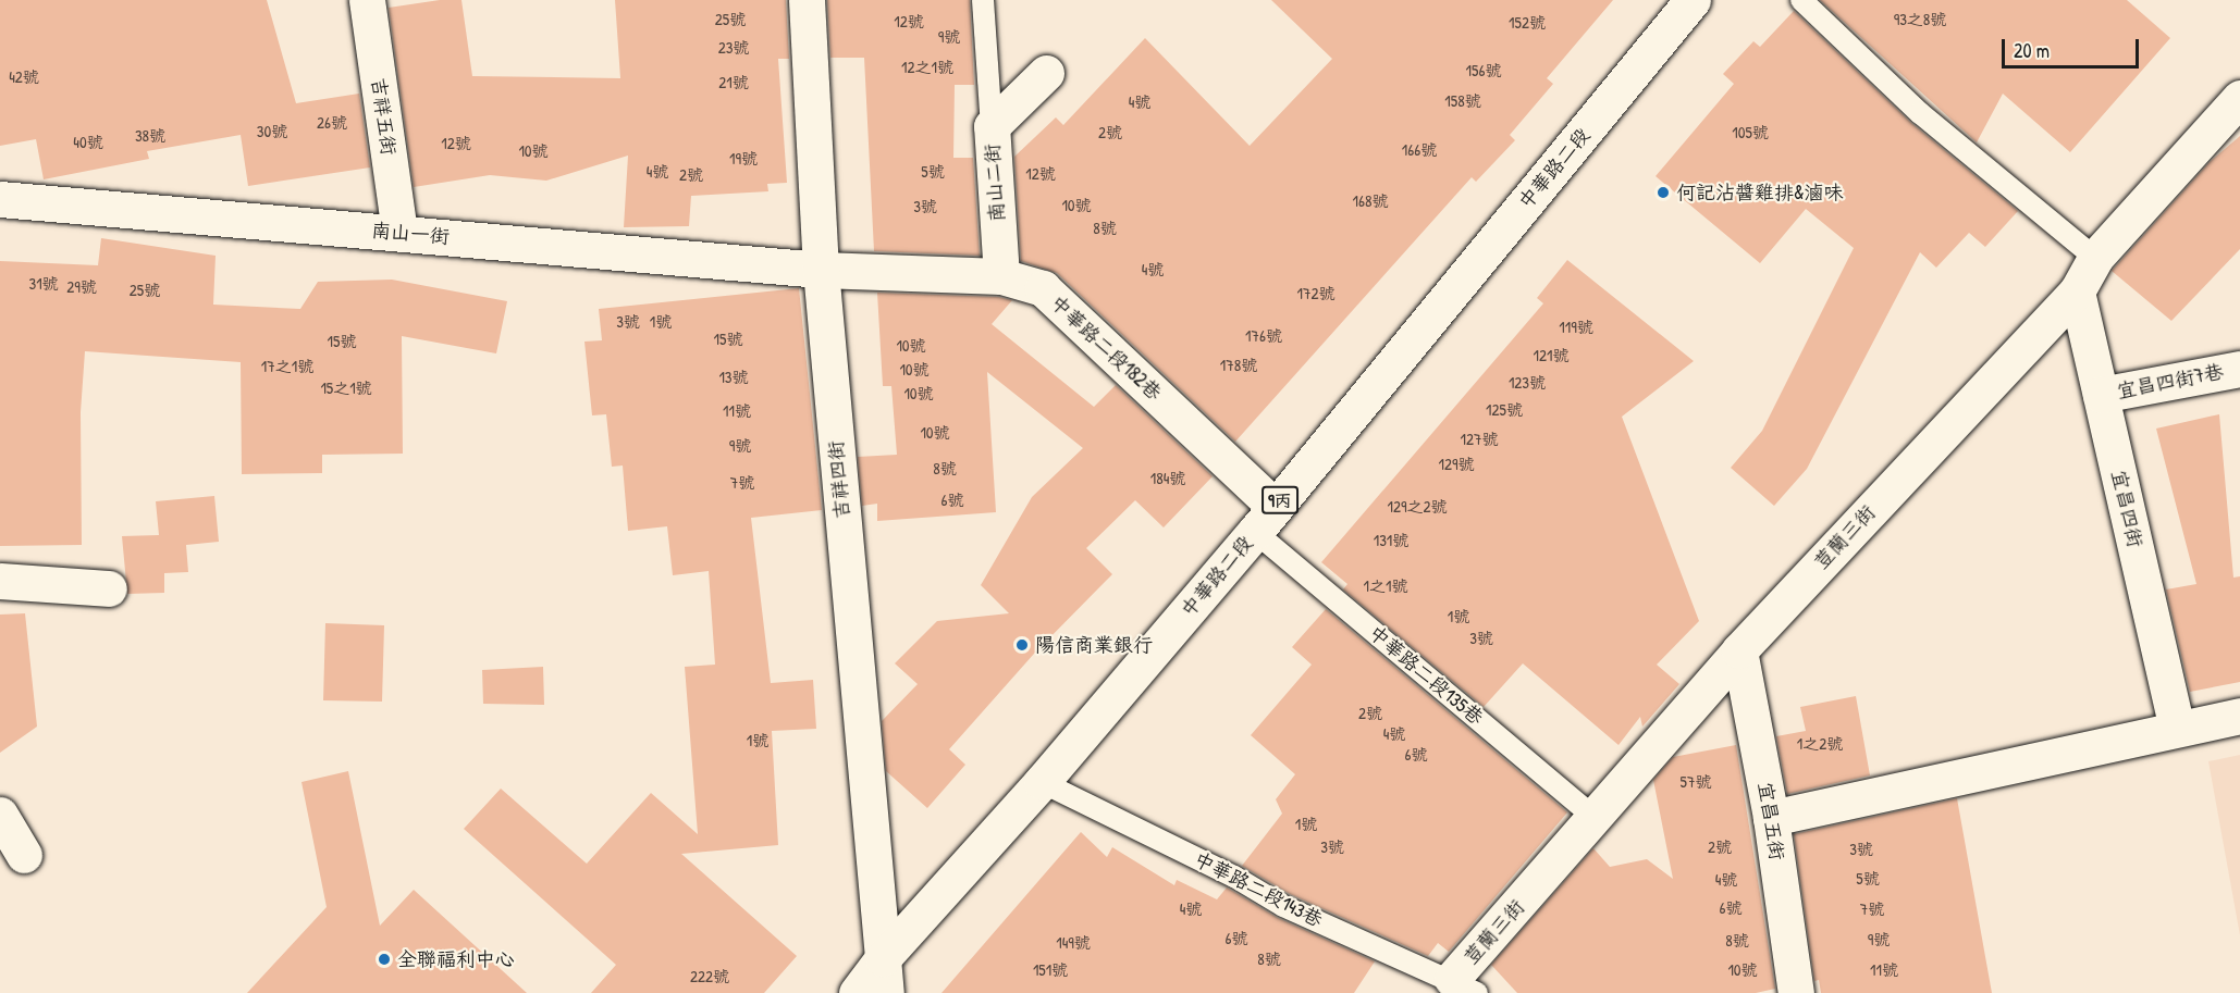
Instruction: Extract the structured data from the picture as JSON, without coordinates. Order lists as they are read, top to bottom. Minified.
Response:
{"streets":{"street":["吉祥五街","中華路二段","南山二街","南山一街","中華路二段182巷","宜昌四街7巷","吉祥四街","9丙","宜昌四街","荳蘭三街","宜昌五街"],"lane":["中華路二段135巷","中華路二段143巷"]},"crossings":[["吉祥五街","南山一街"],["中華路二段","中華路二段182巷"],["中華路二段","吉祥四街"],["中華路二段","中華路二段135巷"],["中華路二段","中華路二段143巷"],["南山二街","中華路二段182巷"],["南山一街","中華路二段182巷"],["南山一街","吉祥四街"],["中華路二段182巷","吉祥四街"],["中華路二段182巷","中華路二段135巷"],["宜昌四街7巷","宜昌四街"],["宜昌四街","荳蘭三街"],["荳蘭三街","中華路二段135巷"],["荳蘭三街","宜昌五街"],["荳蘭三街","中華路二段143巷"]],"places":["何記沾醬雞排&滷味","陽信商業銀行","全聯福利中心"],"house_numbers":["25號","93之8號","12號","152號","9號","23號","12之1號","156號","42號","21號","158號","4號","26號","30號","2號","105號","38號","40號","12號","166號","10號","19號","4號","5號","12號","2號","168號","10號","3號","8號","4號","31號","29號","25號","172號","3號","1號","119號","176號","15號","15號","10號","121號","178號","17之1號","10號","13號","123號","15之1號","10號","125號","11號","10號","127號","9號","129號","8號","184號","7號","6號","129之2號","131號","1之1號","1號","3號","2號","4號","1號","1之2號","6號","57號","1號","3號","2號","3號","5號","4號","6號","4號","7號","6號","9號","8號","149號","8號","151號","10號","11號","222號"],"scale_bar":"20 m"}
